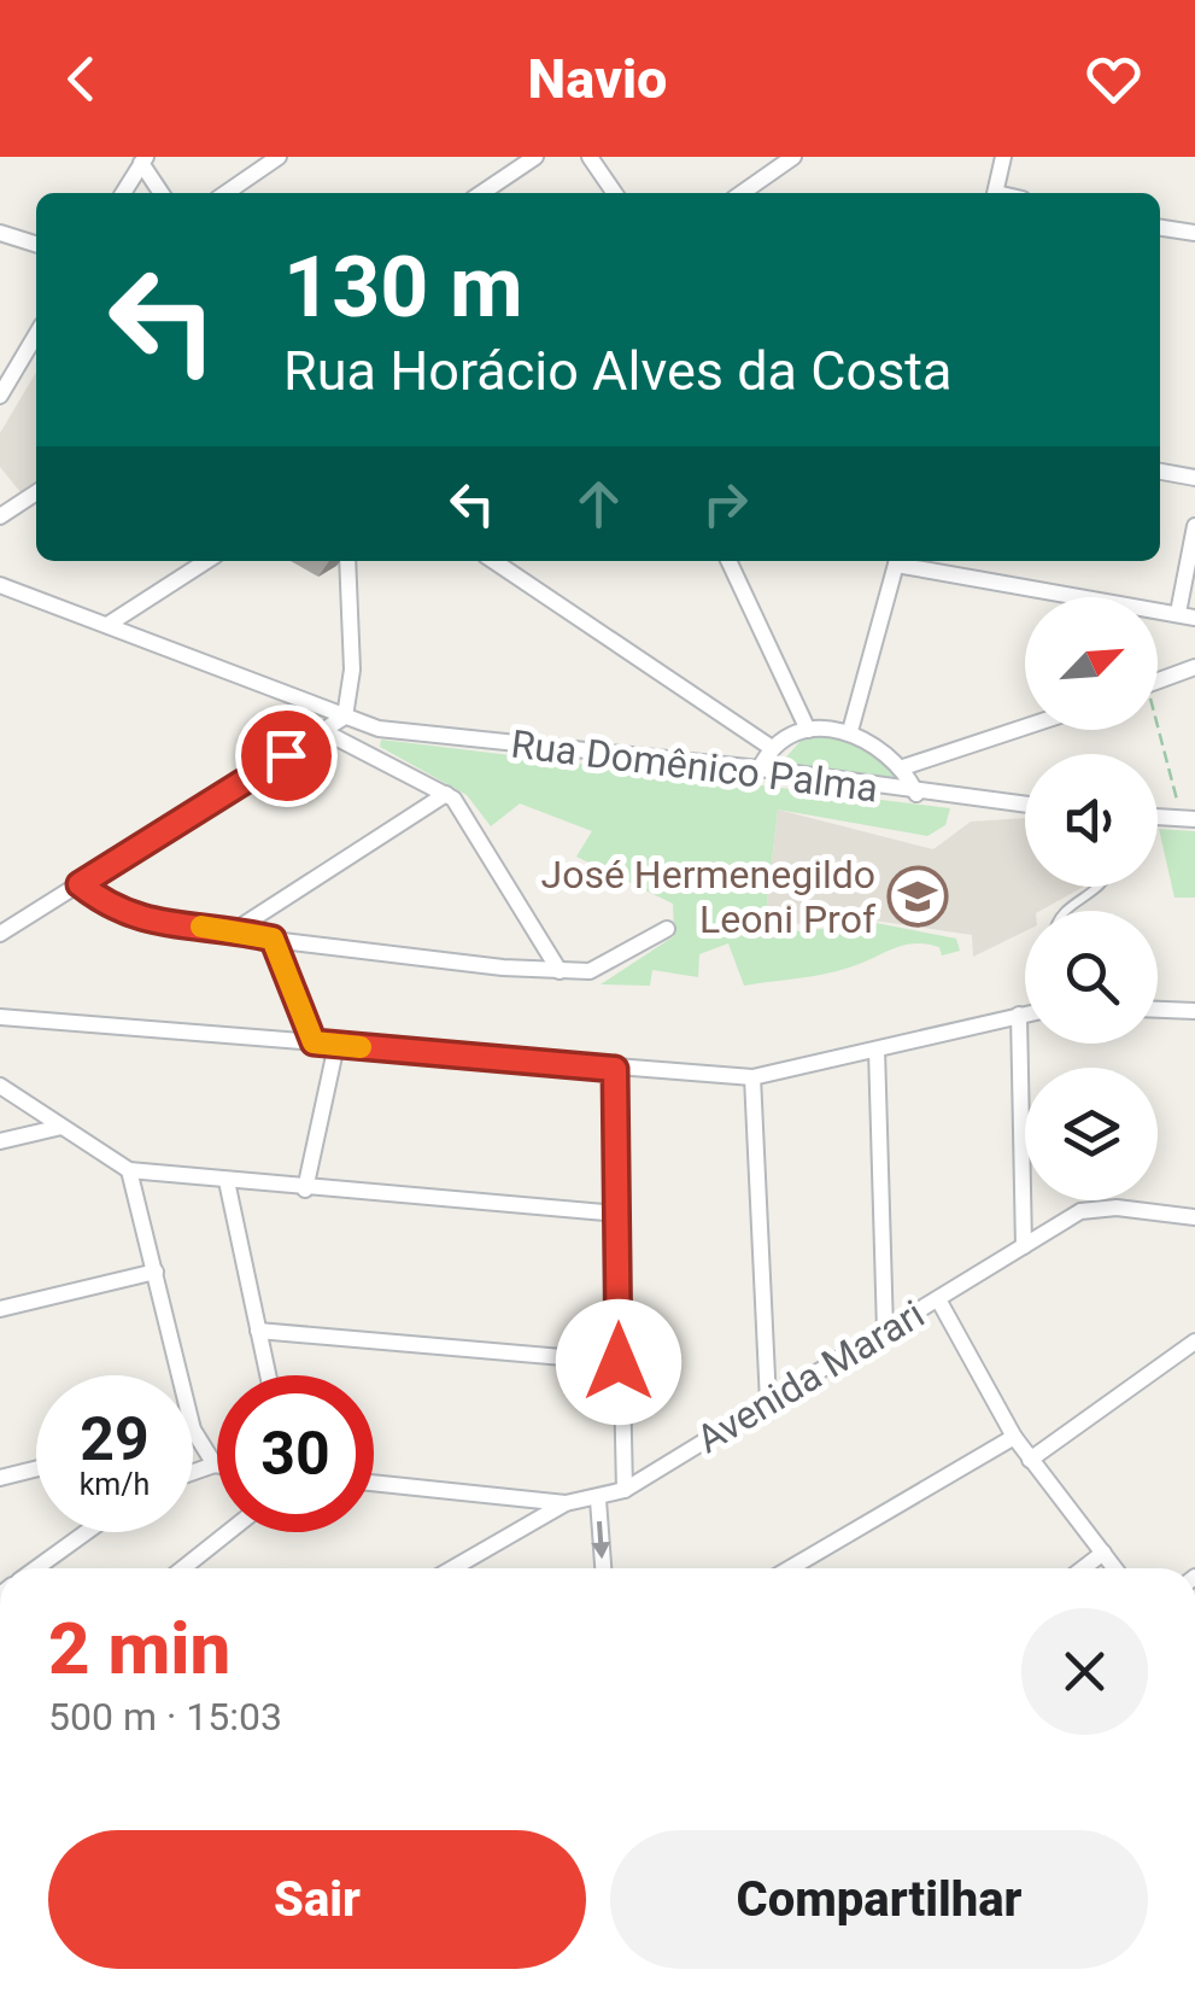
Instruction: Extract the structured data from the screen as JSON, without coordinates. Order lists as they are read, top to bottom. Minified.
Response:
{"streets":{"street":["Rua Domênico Palma","Avenida Marari"]},"places":{"school or university":["José Hermenegildo Leoni Prof"]},"north":"top right","page":{"header":"Navio","turn":["130 m","Rua Horácio Alves da Costa"],"speed":"29 km/h","limit":"30","heading":["2 min","500 m · 15:03"],"buttons":["Sair","Compartilhar"]}}
